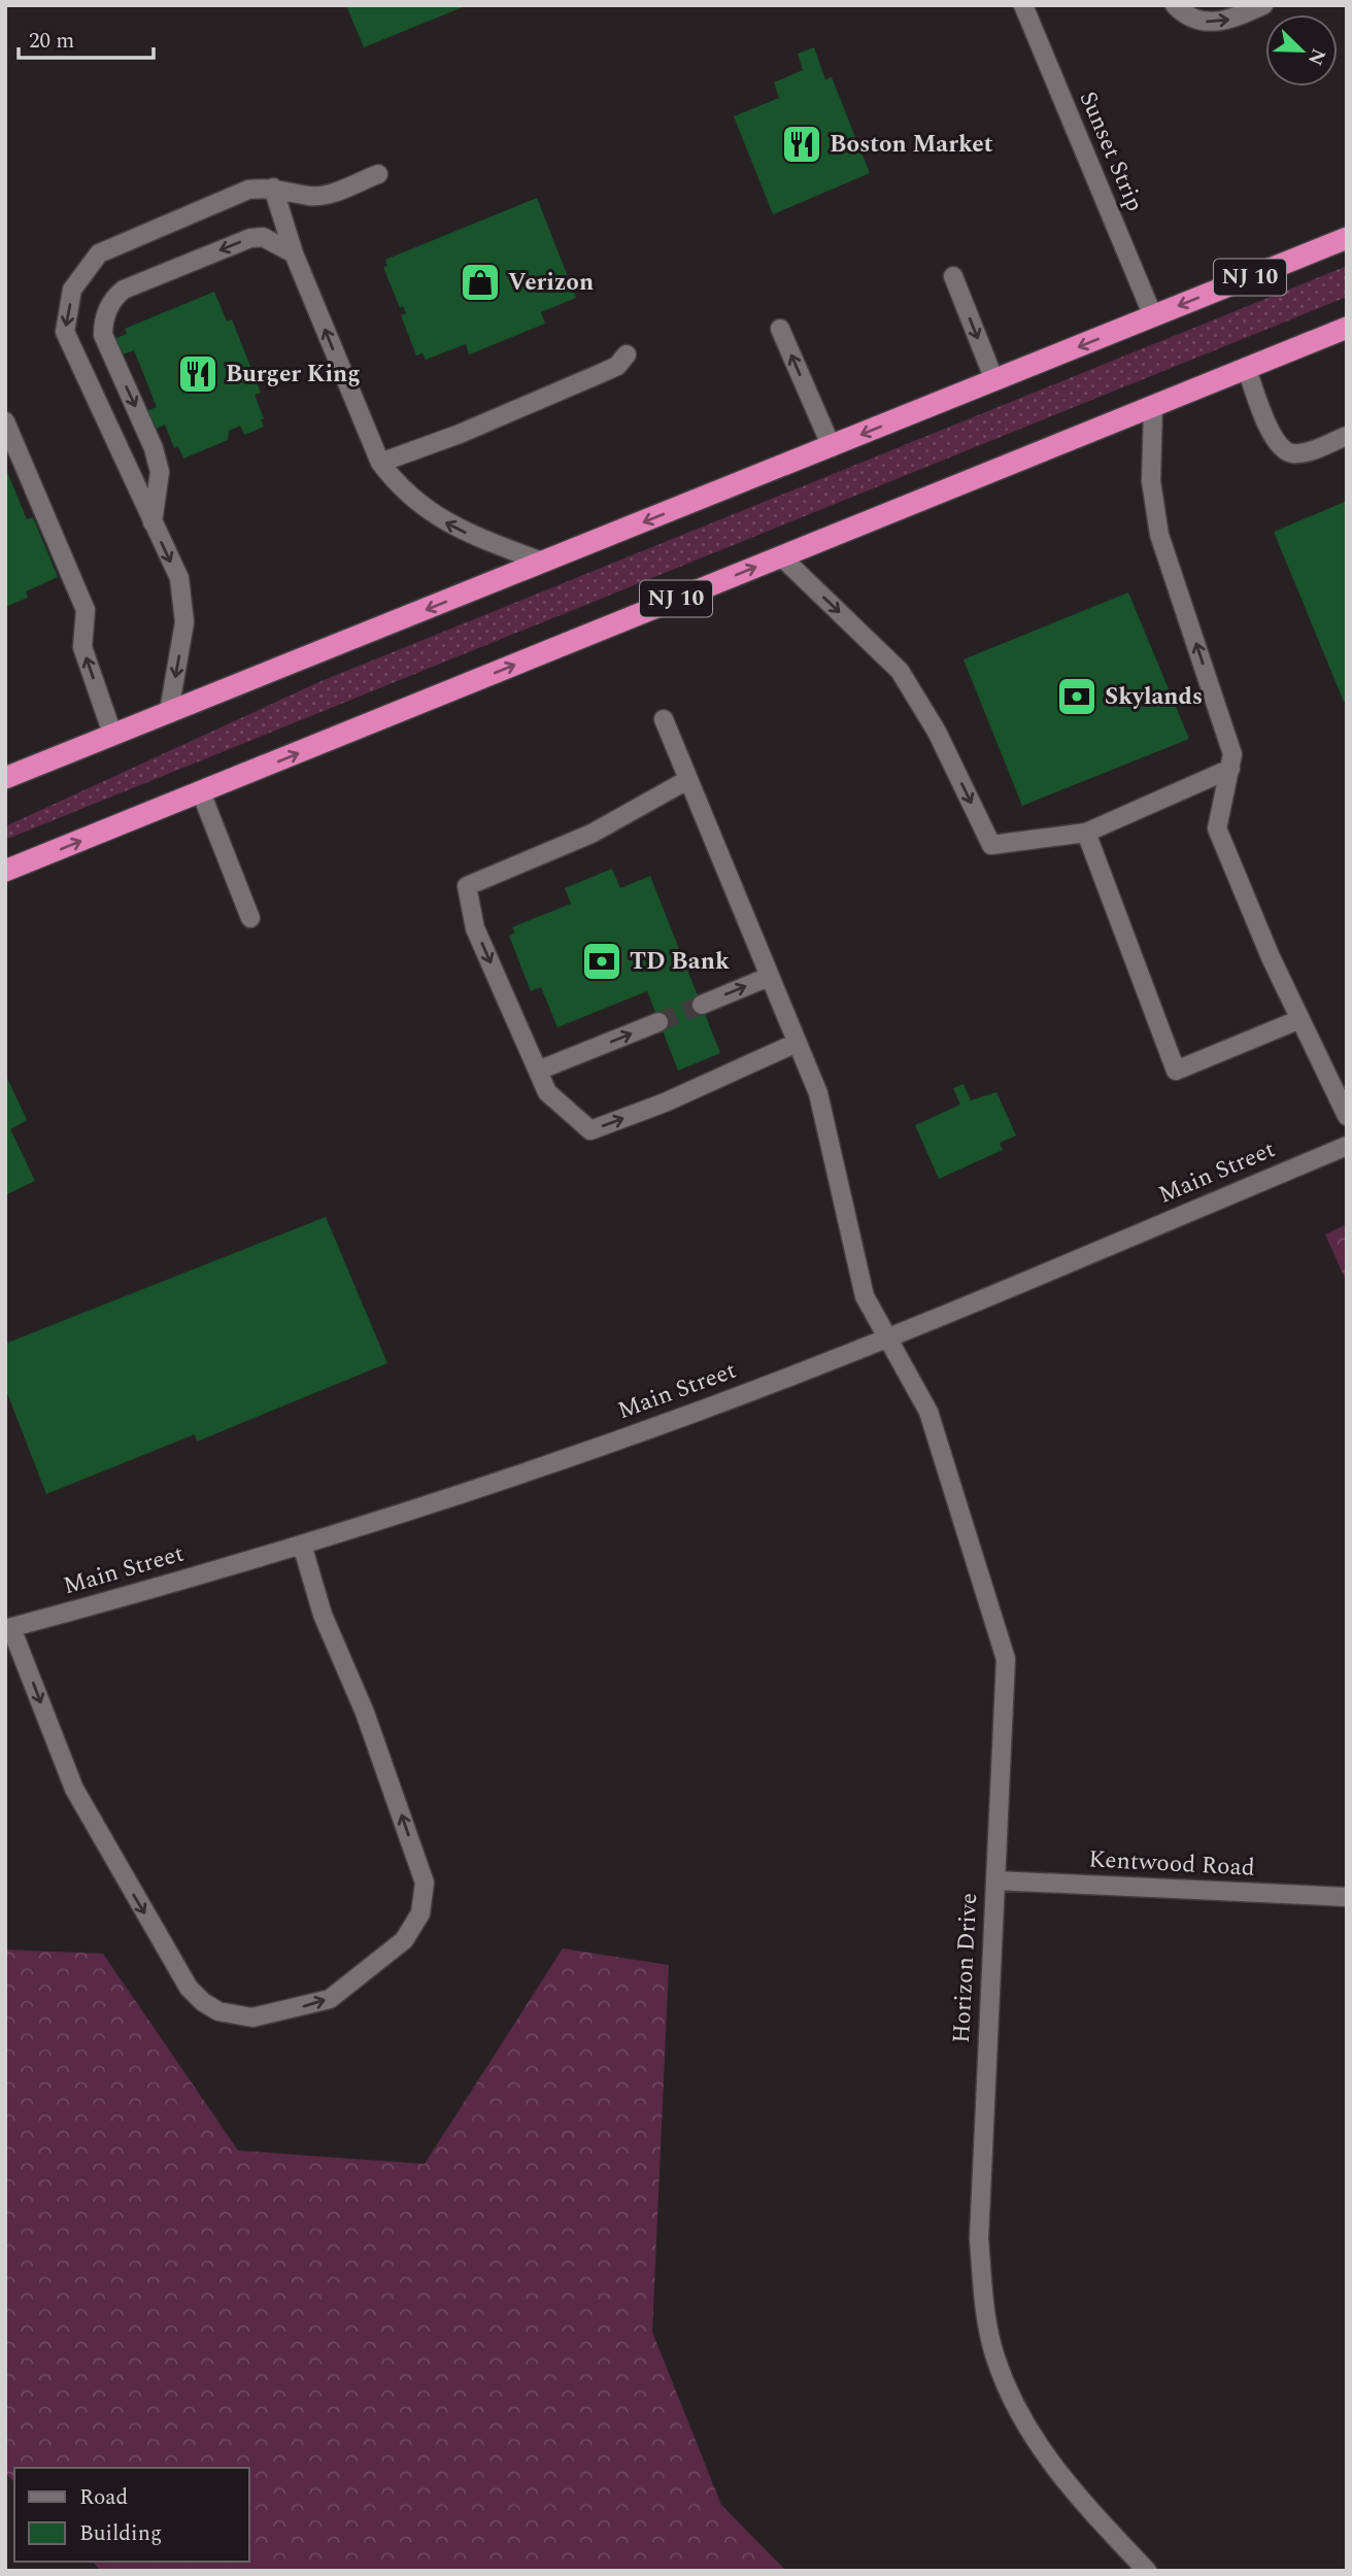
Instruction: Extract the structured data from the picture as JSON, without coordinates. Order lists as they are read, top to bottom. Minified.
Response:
{"streets":{"highway":["NJ 10"],"street":["Sunset Strip","Main Street","Kentwood Road","Horizon Drive"]},"crossings":[["Sunset Strip","NJ 10"],["Main Street","Horizon Drive"],["Kentwood Road","Horizon Drive"]],"places":{"restaurant":["Boston Market","Burger King"],"shop":["Verizon"],"bank":["Skylands","TD Bank"]},"legend":["Road","Building"],"scale_bar":"20 m","north":"bottom right"}
